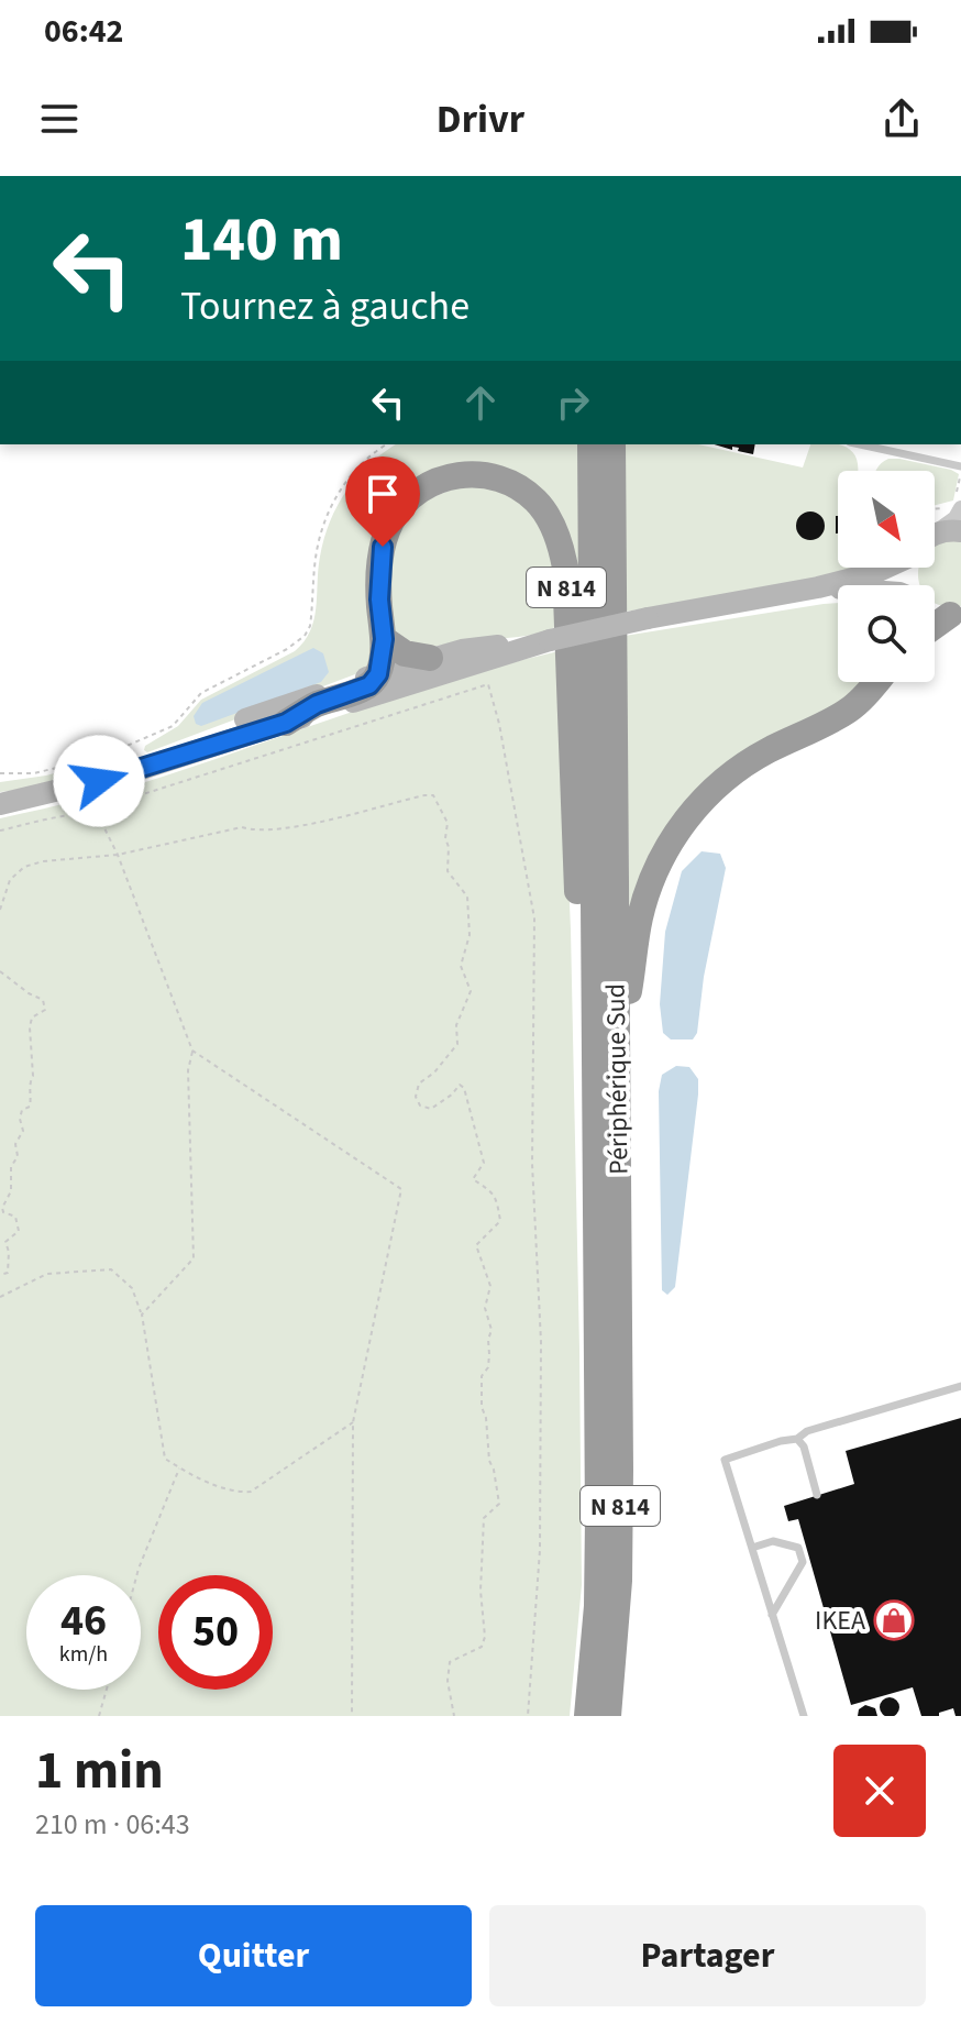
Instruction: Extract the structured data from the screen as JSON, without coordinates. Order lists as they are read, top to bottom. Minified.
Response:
{"streets":{"highway":["N 814","Périphérique Sud"]},"crossings":[["N 814","Périphérique Sud"]],"places":{"shop":["IKEA"]},"north":"bottom right","page":{"status":"06:42","header":"Drivr","turn":["140 m","Tournez à gauche"],"speed":"46 km/h","limit":"50","heading":["1 min","210 m · 06:43"],"buttons":["Quitter","Partager"]}}
